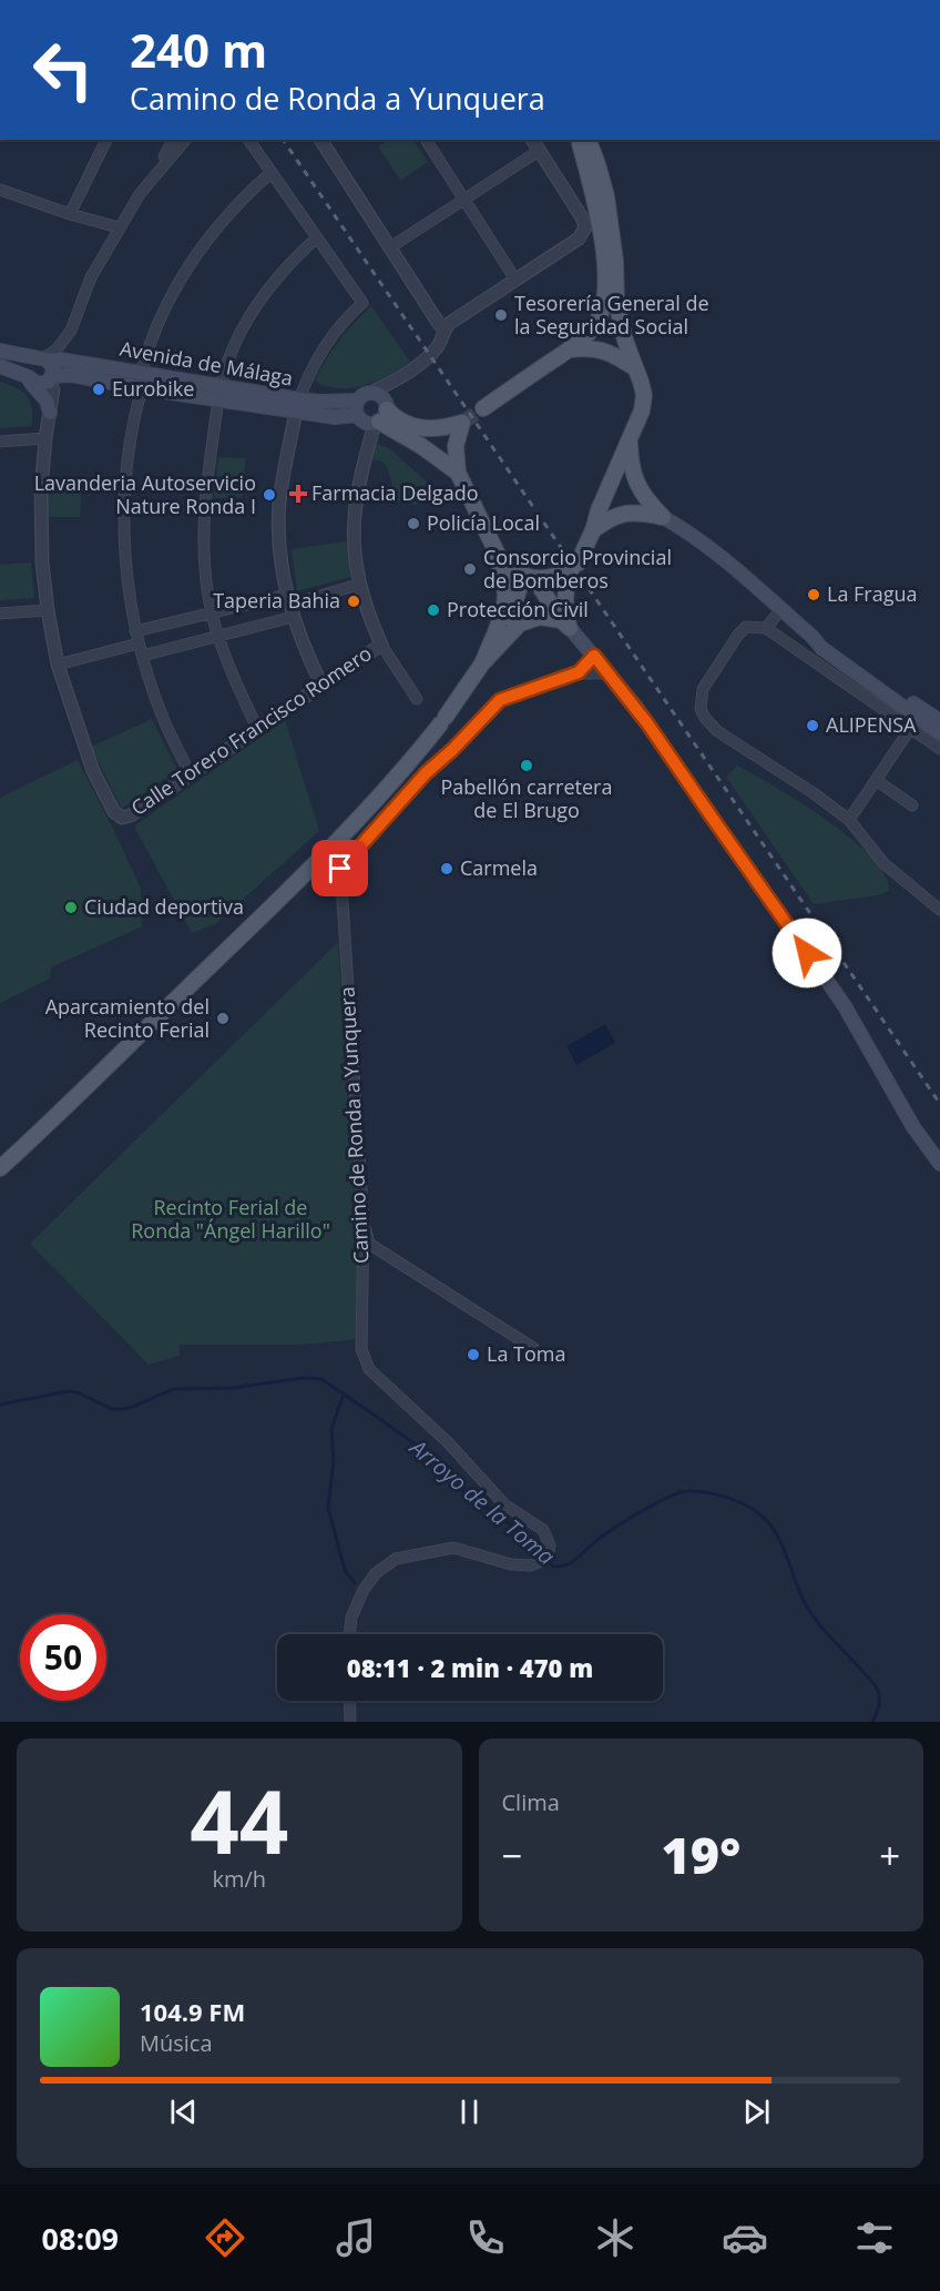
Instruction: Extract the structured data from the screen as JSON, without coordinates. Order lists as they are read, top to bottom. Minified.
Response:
{"streets":{"main road":["Avenida de Málaga"],"street":["Calle Torero Francisco Romero","Camino de Ronda a Yunquera"]},"water":["Arroyo de la Toma"],"parks":["Recinto Ferial de Ronda \"Ángel Harillo\""],"places":{"other":["Tesorería General de la Seguridad Social","Eurobike","Lavanderia Autoservicio Nature Ronda I","Policía Local","Consorcio Provincial de Bomberos","La Fragua","Taperia Bahia","Protección Civil","ALIPENSA","Pabellón carretera de El Brugo","Carmela","Ciudad deportiva","Aparcamiento del Recinto Ferial","La Toma"],"health":["Farmacia Delgado"]},"page":{"turn":["240 m","Camino de Ronda a Yunquera"],"limit":"50","trip":"08:11 · 2 min · 470 m","tile":[["44","km/h"],"Clima"],"heat":["−","19°","+"],"song":["104.9 FM","Música"],"tabs":"08:09"}}
